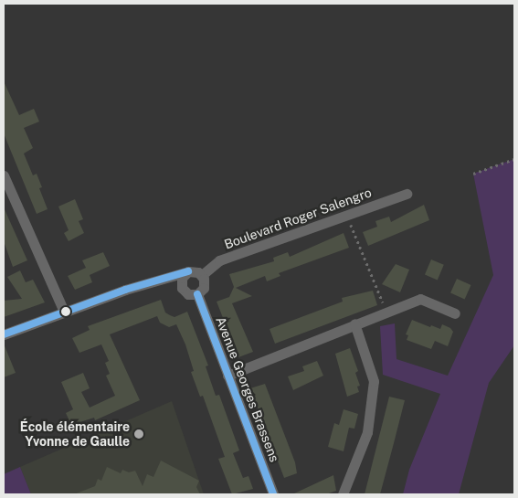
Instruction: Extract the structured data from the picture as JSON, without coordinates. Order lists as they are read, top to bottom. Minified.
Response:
{"streets":{"street":["Boulevard Roger Salengro","Avenue Georges Brassens"]},"crossings":[["Boulevard Roger Salengro","Avenue Georges Brassens"]],"places":["École élémentaire Yvonne de Gaulle"]}
